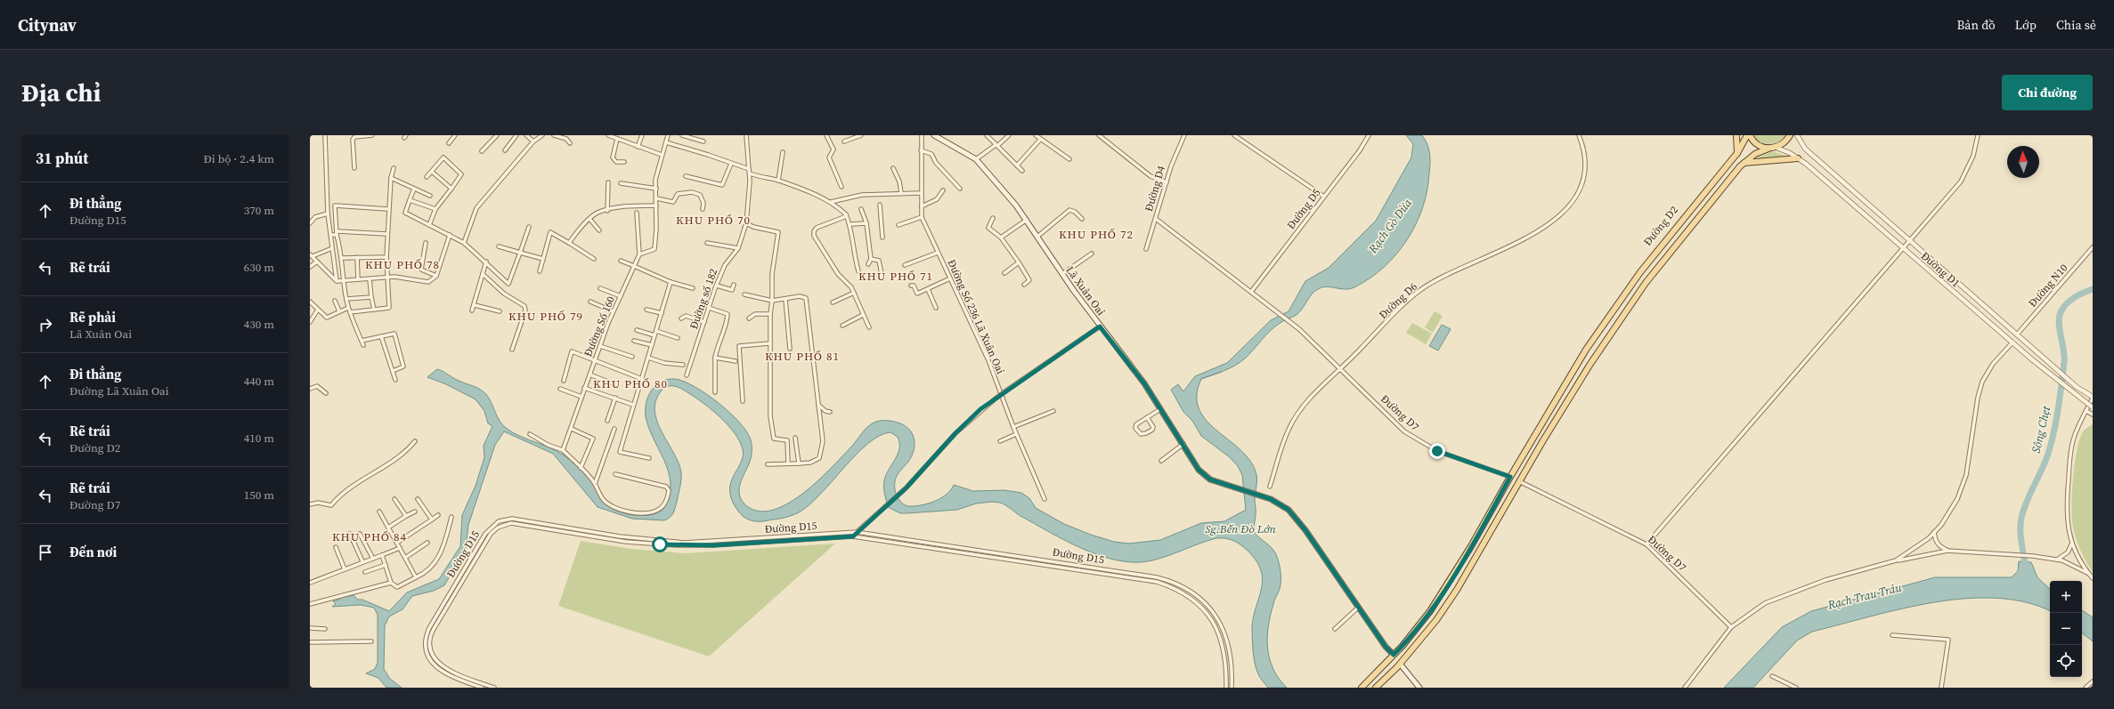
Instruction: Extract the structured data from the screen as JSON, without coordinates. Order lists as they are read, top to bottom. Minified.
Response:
{"streets":{"main road":["Đường D2","Lã Xuân Oai"],"street":["Đường D4","Đường D5","Đường D1","Đường N10","Đường số 182","Đường D6","Đường Số 236 Lã Xuân Oai","Đường Số 160","Đường D7","Đường D15"]},"crossings":[["Đường D5","Đường D7"],["Đường D2","Lã Xuân Oai"],["Đường D2","Đường D7"],["Đường D1","Đường N10"],["Đường D6","Đường D7"]],"districts":["KHU PHỐ 70","KHU PHỐ 72","KHU PHỐ 78","KHU PHỐ 71","KHU PHỐ 79","KHU PHỐ 81","KHU PHỐ 80","KHU PHỐ 84"],"water":["Rạch Gò Dừa","Sông Chẹt","Sg.Bến Đò Lớn","Rạch Trau Trảu"],"north":"top","page":{"header":"Citynav","nav":["Bản đồ","Lớp","Chia sẻ"],"buttons":"Chỉ đường","title":"Địa chỉ","heading":["31 phút","Đi bộ · 2.4 km"],"list":[["Đi thẳng","Đường D15","370 m"],["Rẽ trái","630 m"],["Rẽ phải","Lã Xuân Oai","430 m"],["Đi thẳng","Đường Lã Xuân Oai","440 m"],["Rẽ trái","Đường D2","410 m"],["Rẽ trái","Đường D7","150 m"],"Đến nơi"],"map_buttons":["+","−"]}}
